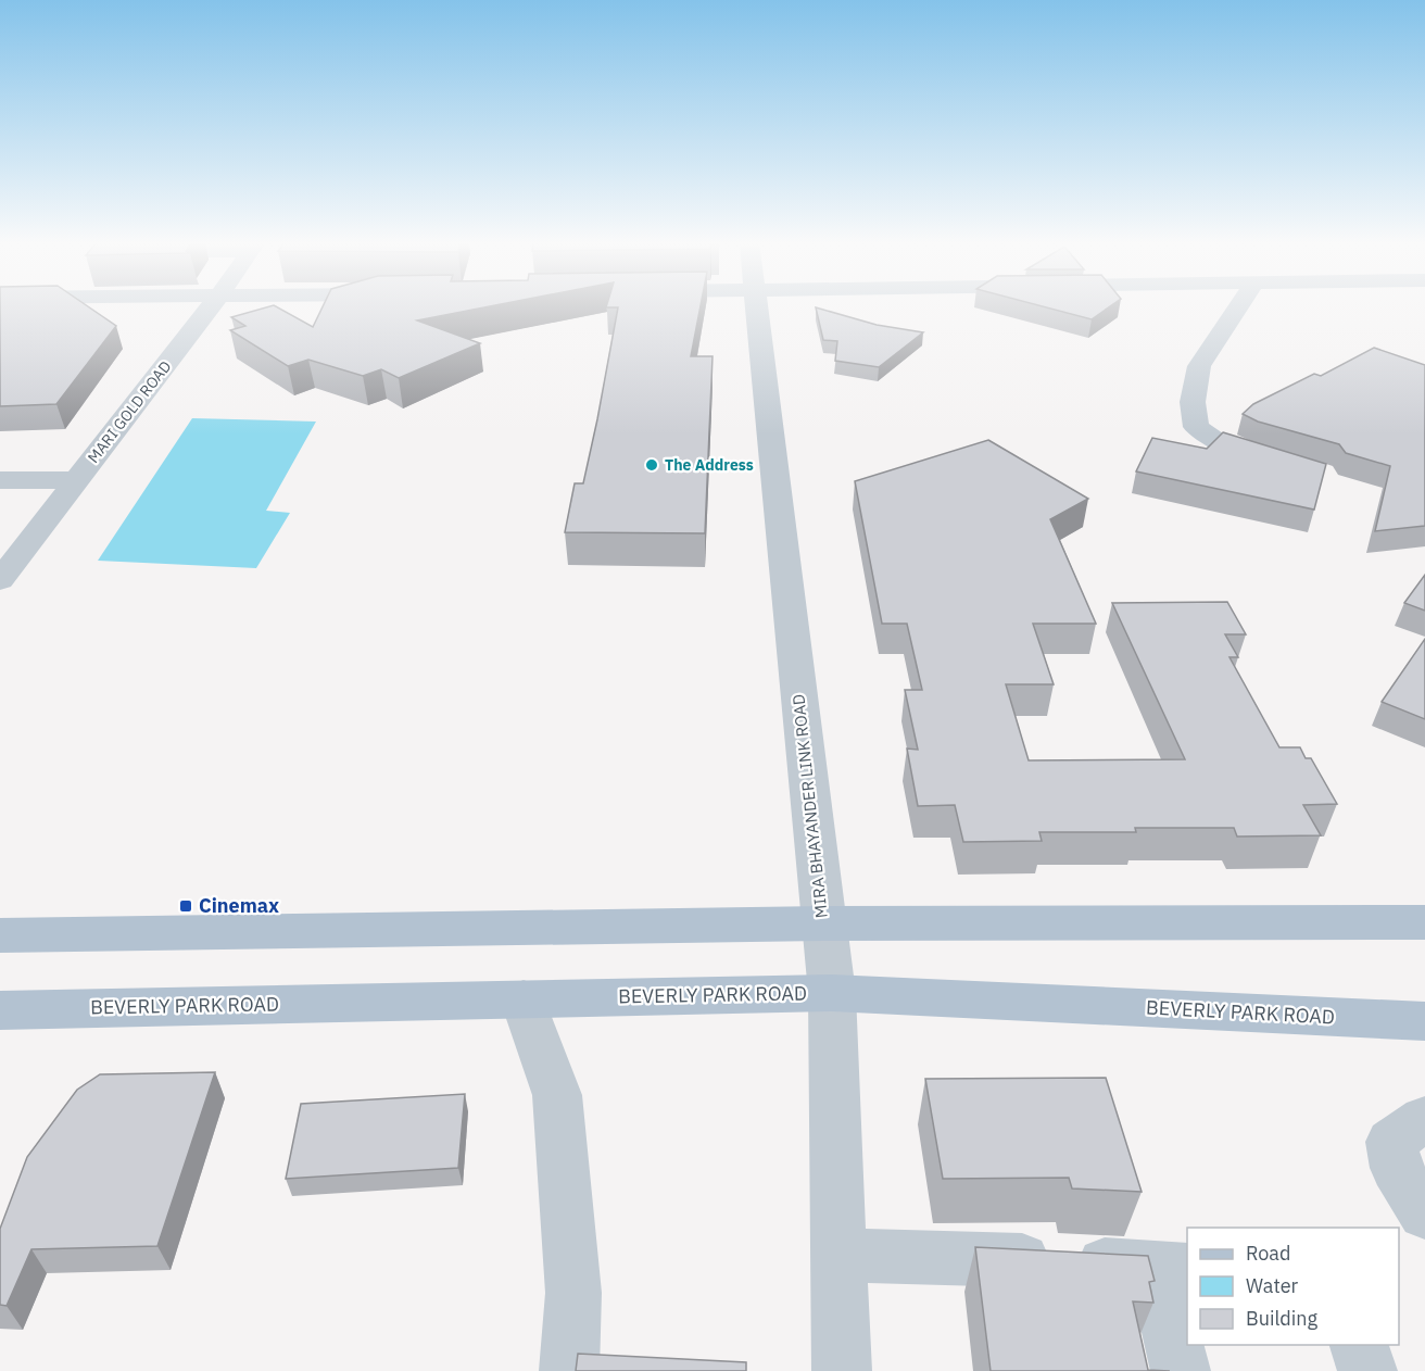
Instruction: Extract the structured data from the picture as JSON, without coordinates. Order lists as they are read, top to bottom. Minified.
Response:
{"streets":{"main road":["BEVERLY PARK ROAD"],"street":["MARI GOLD ROAD","MIRA BHAYANDER LINK ROAD"]},"crossings":[["MIRA BHAYANDER LINK ROAD","BEVERLY PARK ROAD"]],"places":{"other":["The Address"],"transit":["Cinemax"]},"legend":["Road","Water","Building"]}
